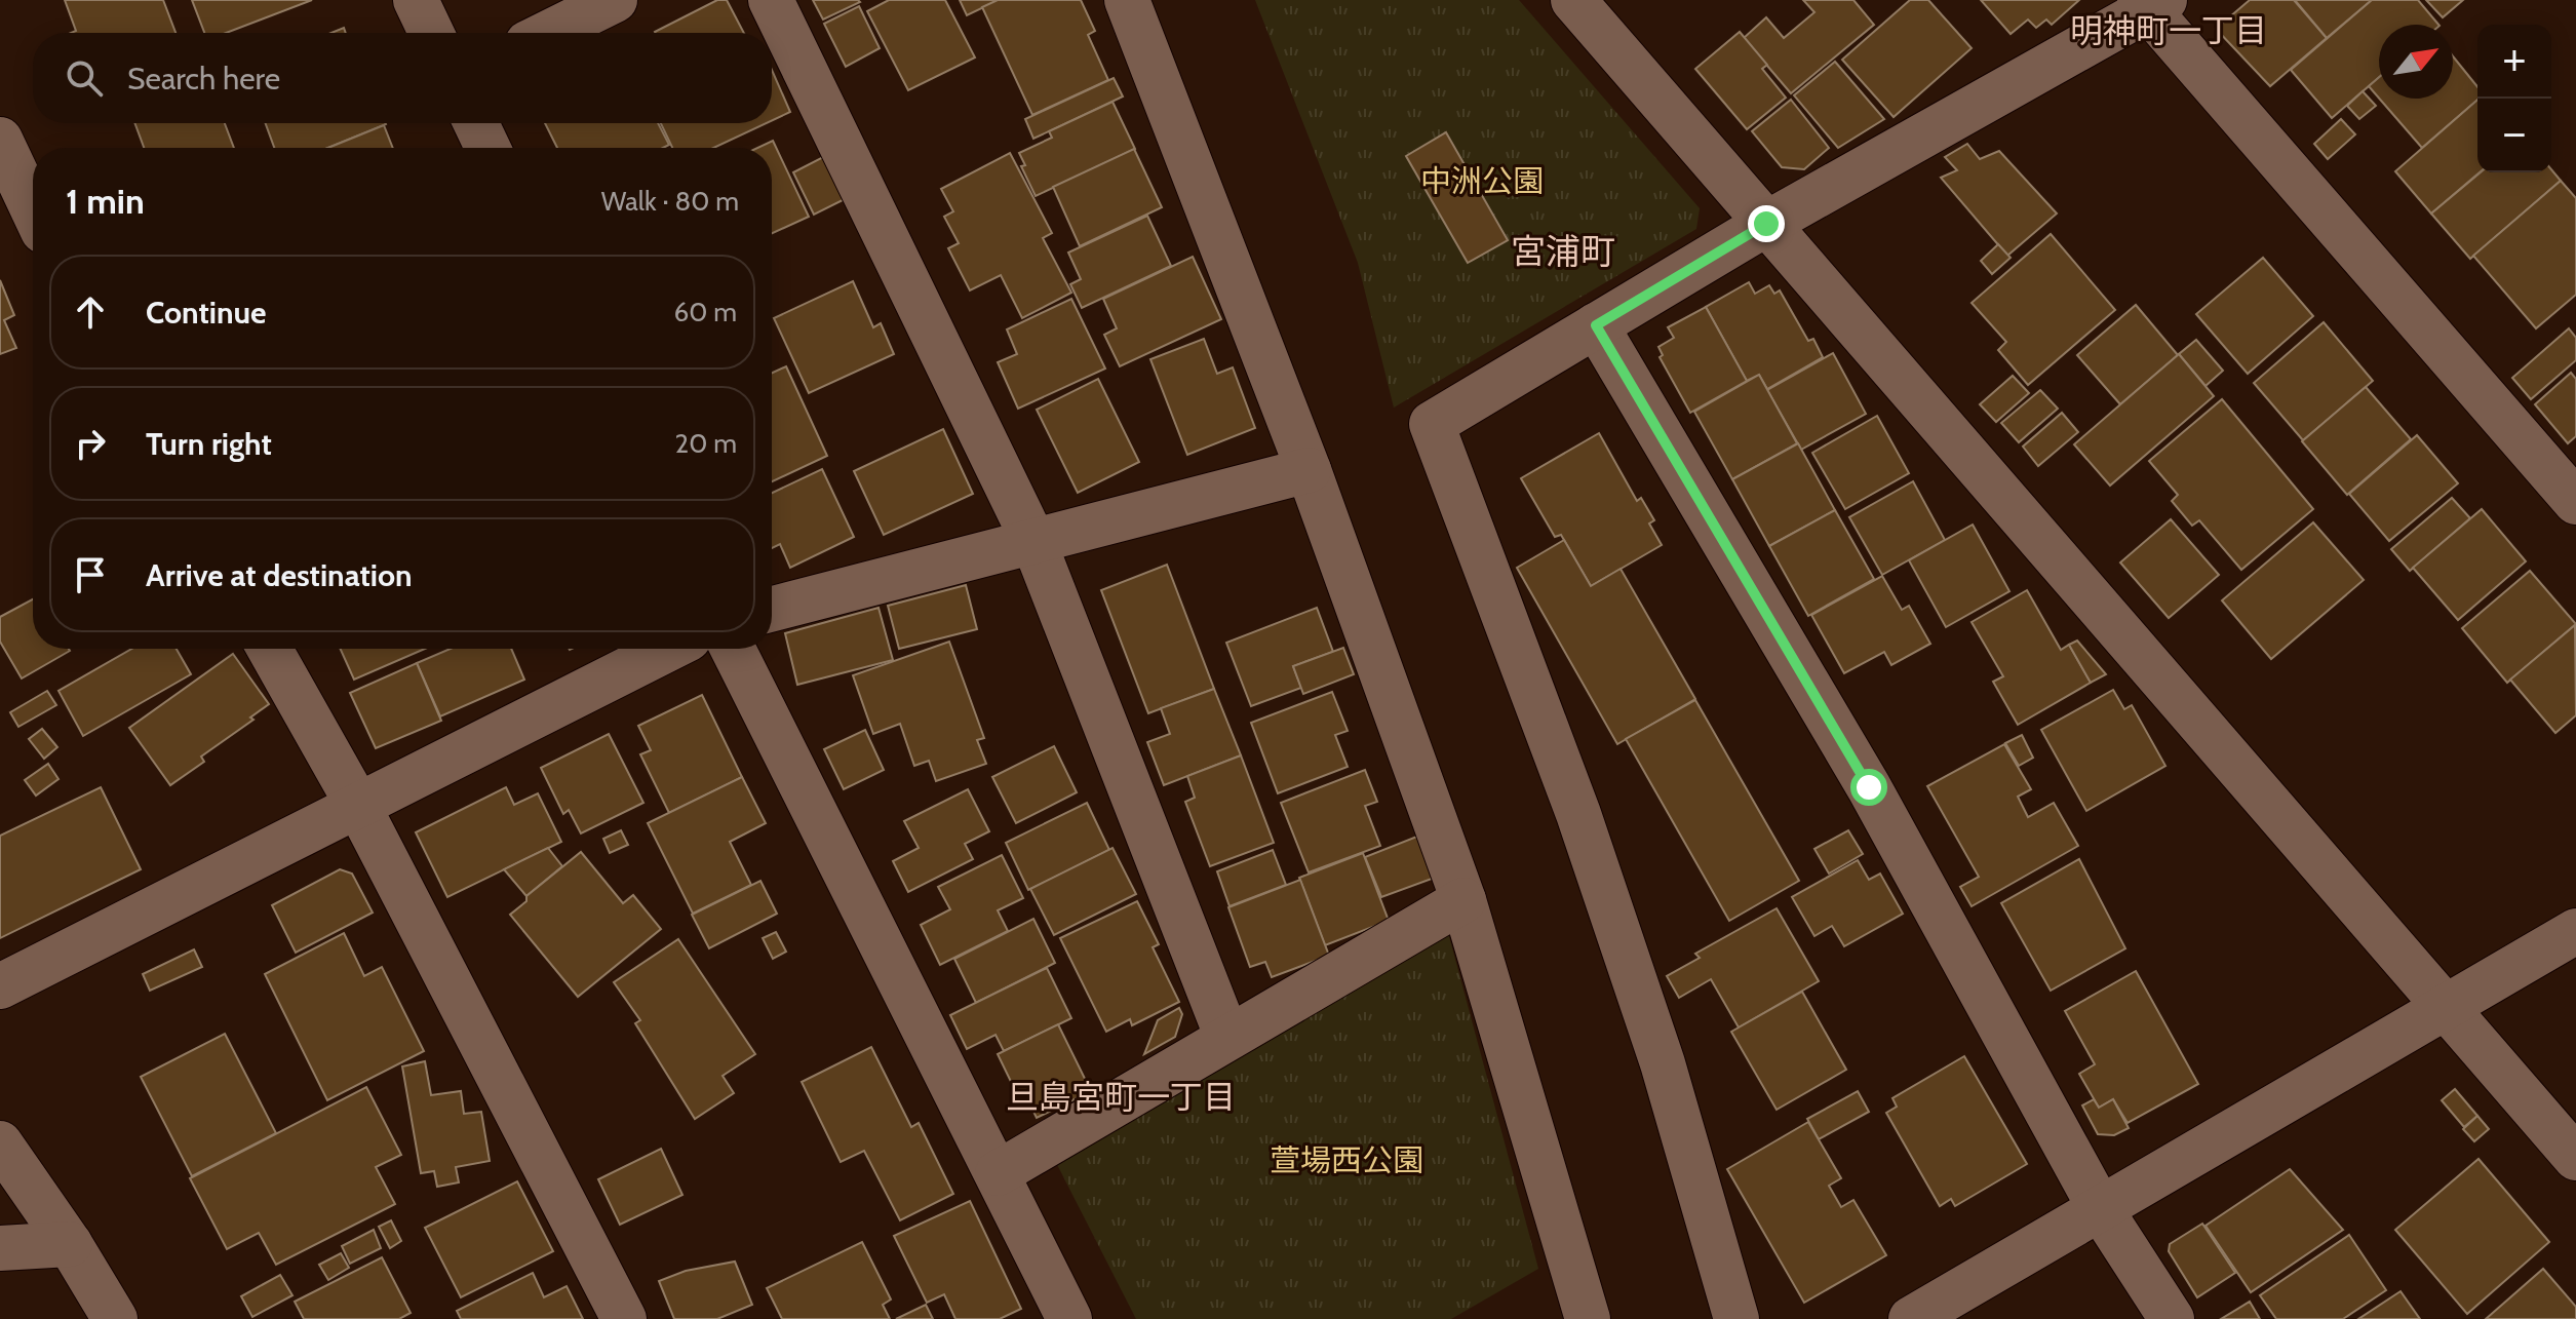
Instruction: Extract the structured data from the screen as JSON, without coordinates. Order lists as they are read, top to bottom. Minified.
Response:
{"districts":["明神町一丁目","宮浦町","旦島宮町一丁目"],"parks":["中洲公園","萱場西公園"],"north":"top right","page":{"map_buttons":["+","−"],"search":"Search here","heading":["1 min","Walk · 80 m"],"list":[["Continue","60 m"],["Turn right","20 m"],"Arrive at destination"]}}
